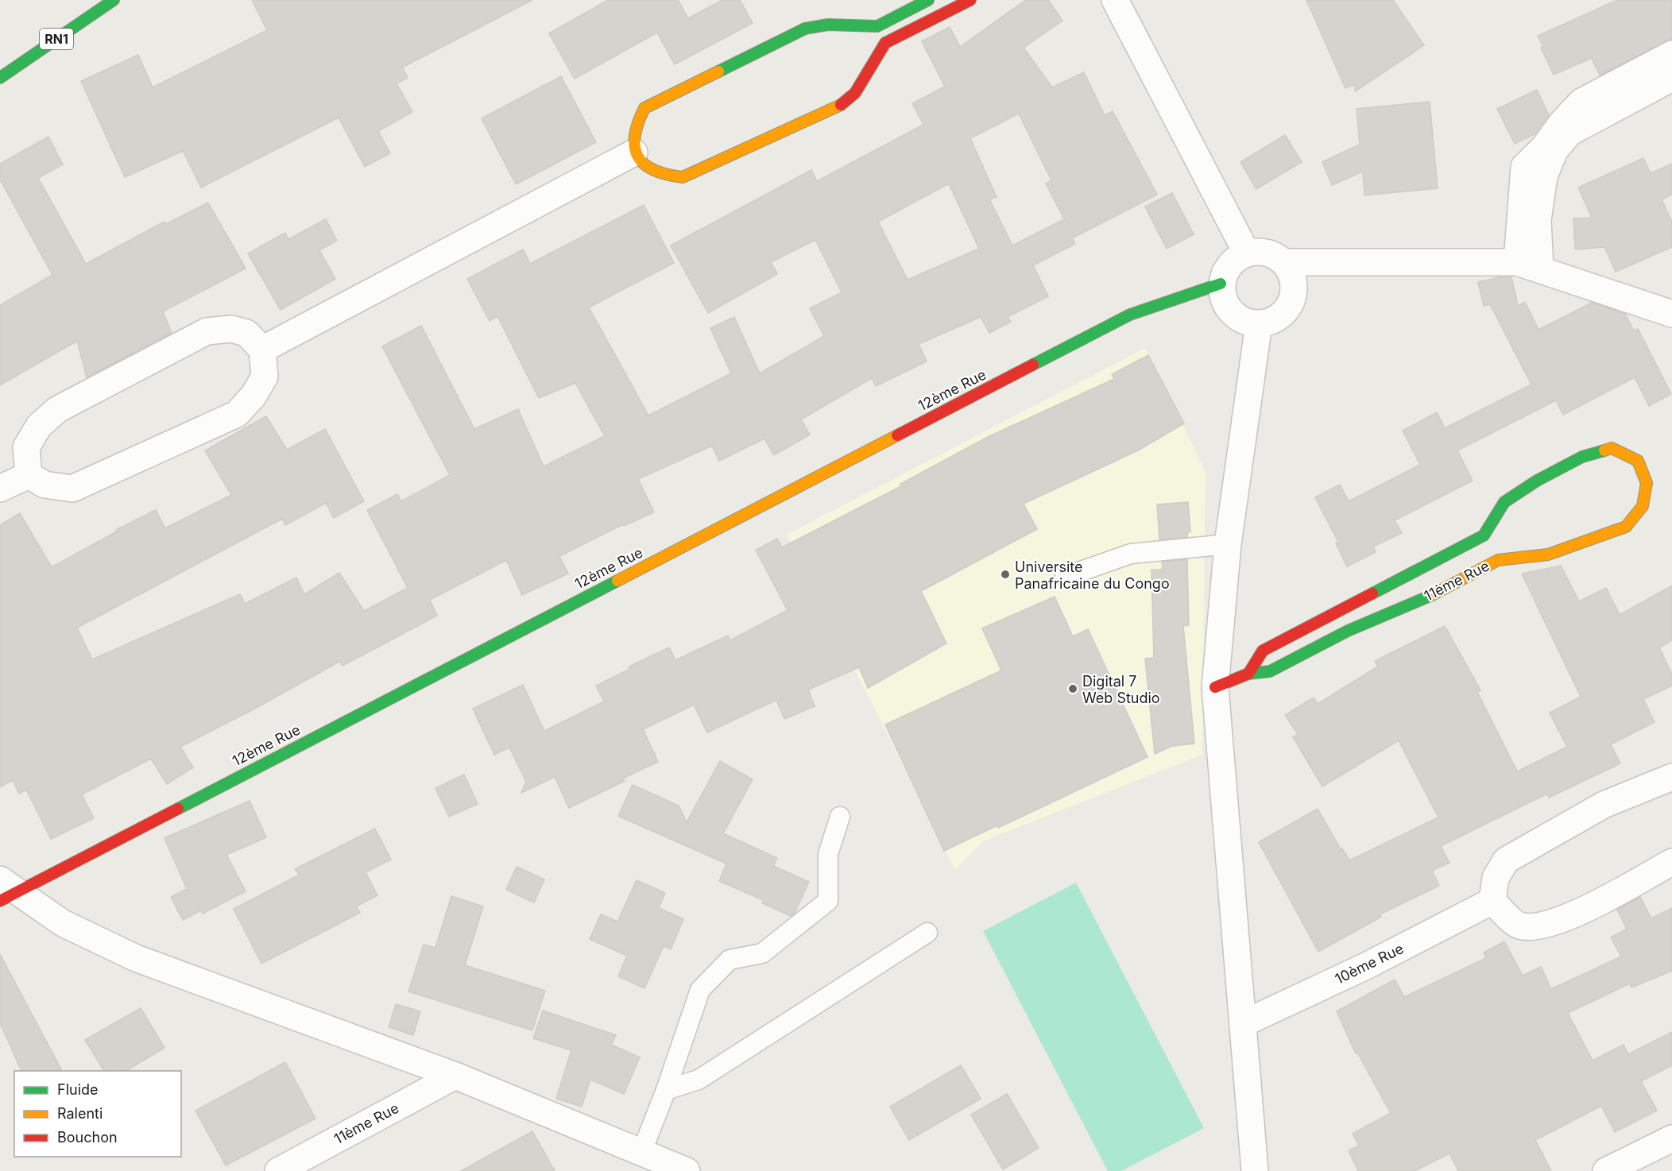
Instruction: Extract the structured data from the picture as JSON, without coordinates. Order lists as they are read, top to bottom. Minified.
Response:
{"streets":{"main road":["RN1","12ème Rue","11ème Rue"],"street":["10ème Rue"]},"places":["Universite Panafricaine du Congo","Digital 7 Web Studio"],"legend":["Fluide","Ralenti","Bouchon"]}
